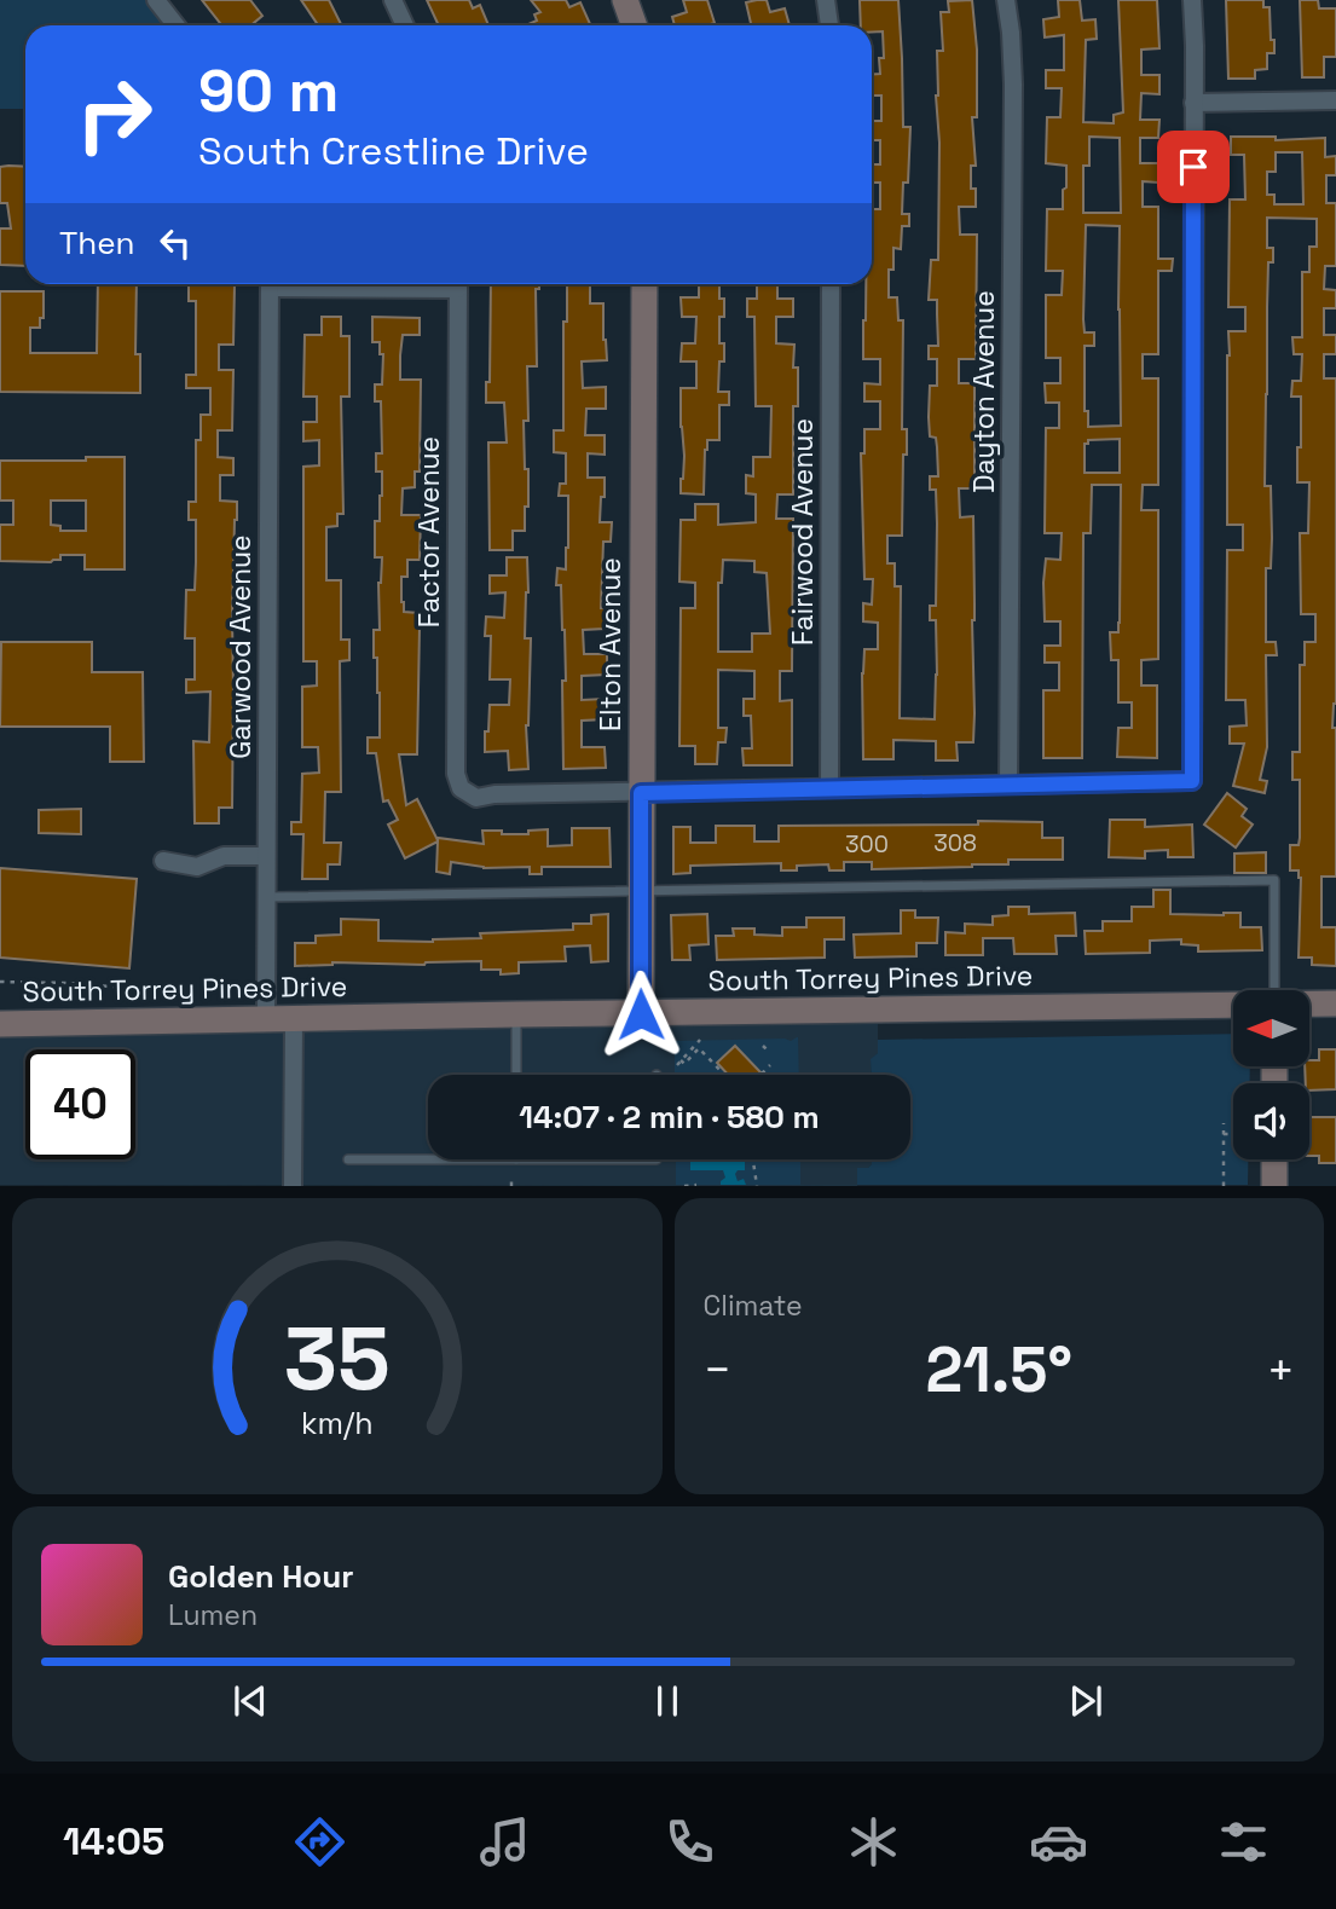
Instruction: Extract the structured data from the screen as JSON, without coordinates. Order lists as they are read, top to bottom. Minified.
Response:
{"streets":{"main road":["Elton Avenue","South Torrey Pines Drive"],"street":["Dayton Avenue","Factor Avenue","Fairwood Avenue","Garwood Avenue"]},"crossings":[["Factor Avenue","Elton Avenue"],["Elton Avenue","South Torrey Pines Drive"],["Garwood Avenue","South Torrey Pines Drive"]],"house_numbers":["308","300"],"north":"left","page":{"turn":["90 m","South Crestline Drive"],"then":"Then","limit":"40","trip":"14:07 · 2 min · 580 m","tile":"Climate","heat":["−","21.5°","+"],"song":["Golden Hour","Lumen"],"tabs":"14:05","gauge":["35","km/h"]}}
